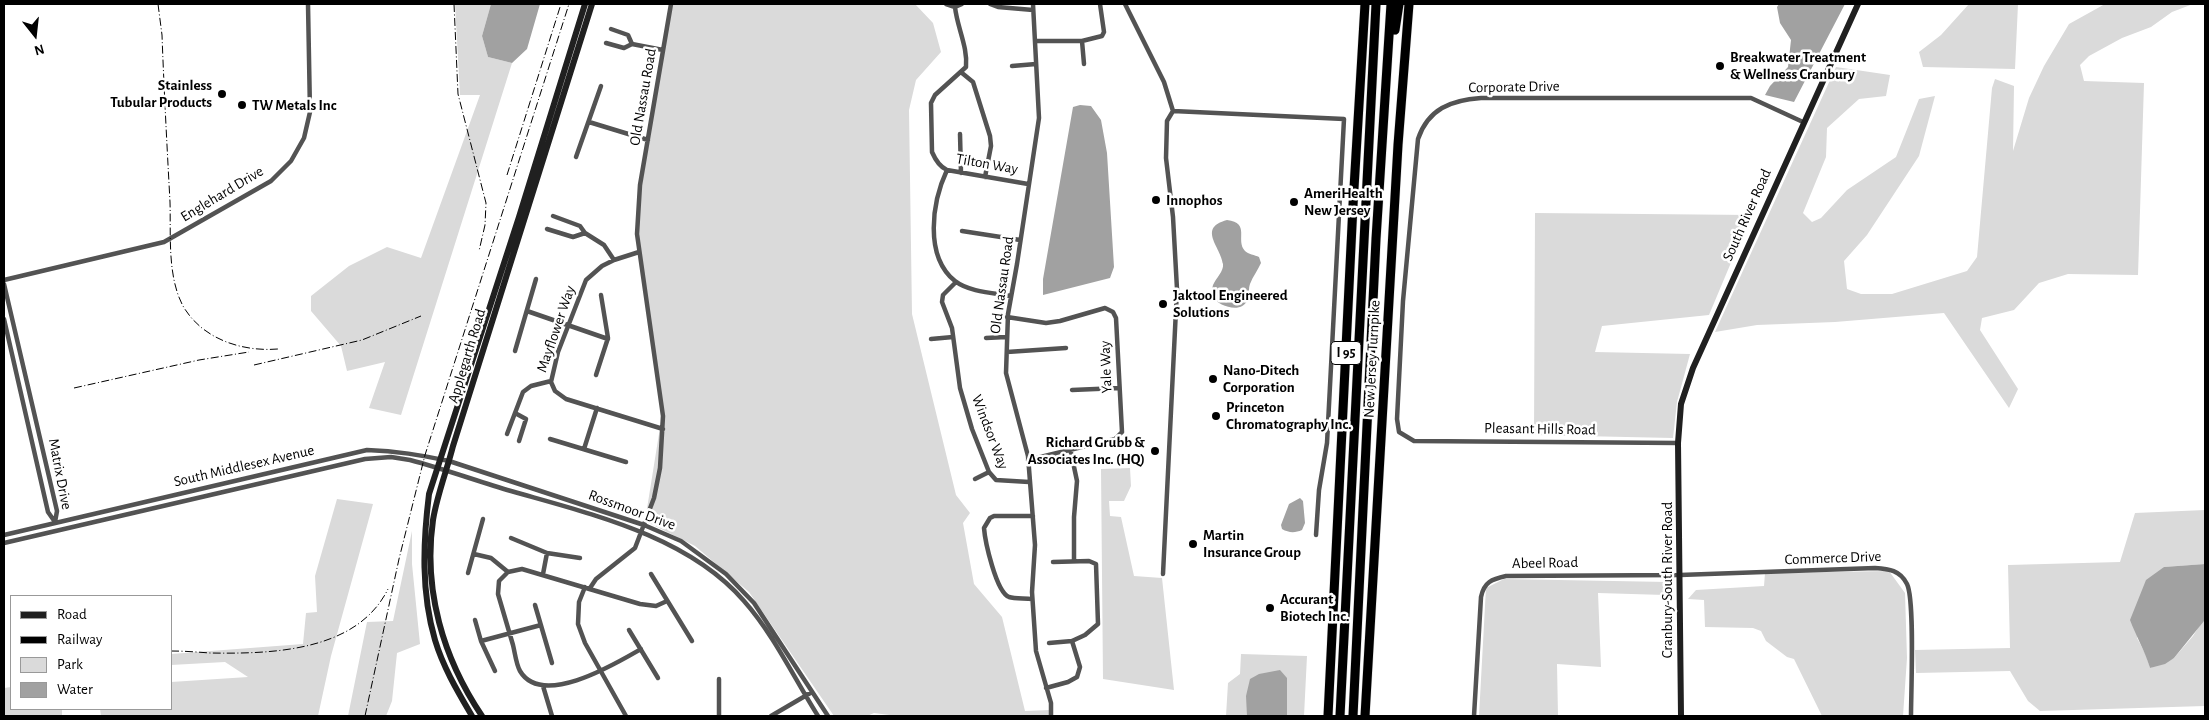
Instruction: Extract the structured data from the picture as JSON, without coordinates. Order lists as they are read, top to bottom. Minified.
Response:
{"streets":{"highway":["I 95","New Jersey Turnpike"],"main road":["South River Road","Applegarth Road","Cranbury-South River Road"],"street":["Corporate Drive","Old Nassau Road","Tilton Way","Englehard Drive","Mayflower Way","Yale Way","Pleasant Hills Road","Windsor Way","South Middlesex Avenue","Matrix Drive","Rossmoor Drive","Commerce Drive","Abeel Road"]},"crossings":[["Corporate Drive","South River Road"],["Corporate Drive","Pleasant Hills Road"],["Old Nassau Road","Tilton Way"],["Old Nassau Road","Mayflower Way"],["Old Nassau Road","Yale Way"],["Old Nassau Road","Windsor Way"],["Old Nassau Road","Rossmoor Drive"],["South River Road","Pleasant Hills Road"],["South River Road","Cranbury-South River Road"],["Applegarth Road","South Middlesex Avenue"],["Applegarth Road","Rossmoor Drive"],["Pleasant Hills Road","Cranbury-South River Road"],["South Middlesex Avenue","Matrix Drive"],["South Middlesex Avenue","Rossmoor Drive"],["Commerce Drive","Abeel Road"],["Commerce Drive","Cranbury-South River Road"],["Abeel Road","Cranbury-South River Road"]],"places":["Breakwater Treatment & Wellness Cranbury","Stainless Tubular Products","TW Metals Inc","Innophos","AmeriHealth New Jersey","Jaktool Engineered Solutions","Nano-Ditech Corporation","Princeton Chromatography Inc.","Richard Grubb & Associates Inc. (HQ)","Martin Insurance Group","Accurant Biotech Inc."],"legend":["Road","Railway","Park","Water"],"north":"bottom"}
